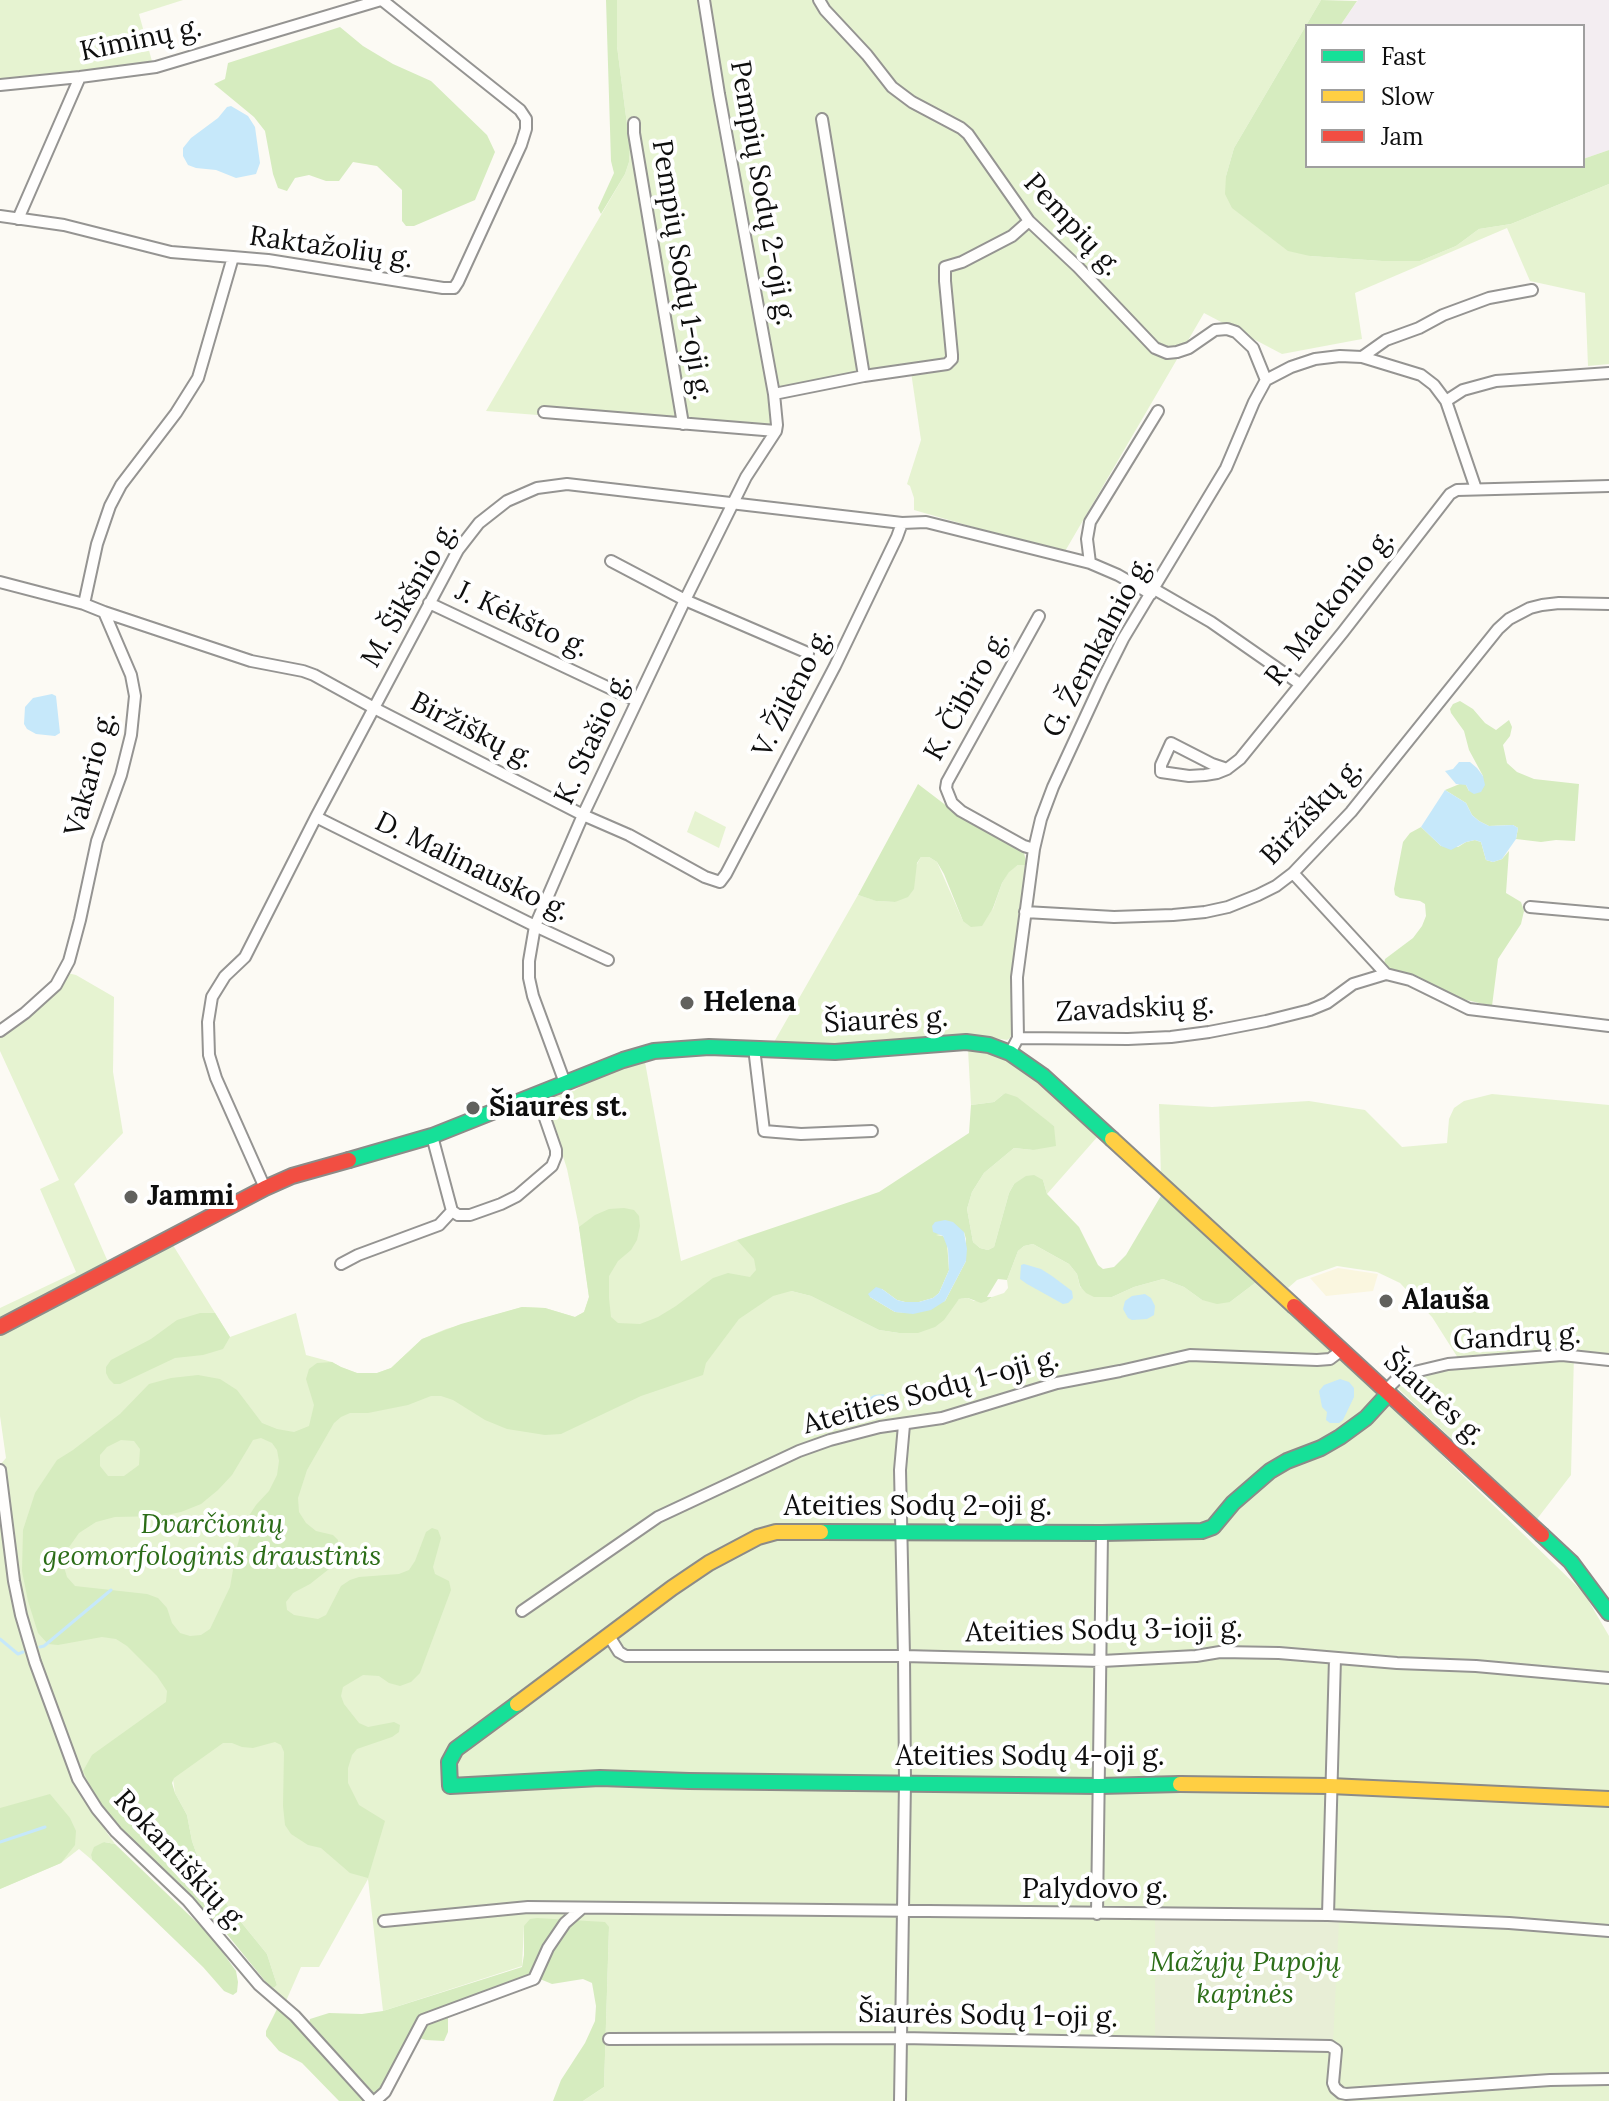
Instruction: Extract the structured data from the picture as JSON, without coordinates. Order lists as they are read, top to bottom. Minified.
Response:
{"streets":{"street":["Kiminų g.","Pempių Sodų 2-oji g.","Pempių g.","Raktažolių g.","Pempių Sodų 1-oji g.","M. Šikšnio g.","R. Mackonio g.","J. Kėkšto g.","G. Žemkalnio g.","V. Žilėno g.","K. Čibiro g.","Biržiškų g.","K. Stašio g.","Vakario g.","D. Malinausko g.","Zavadskių g.","Šiaurės g.","Gandrų g.","Ateities Sodų 1-oji g.","Ateities Sodų 2-oji g.","Ateities Sodų 3-ioji g.","Ateities Sodų 4-oji g.","Rokantiškių g.","Palydovo g.","Šiaurės Sodų 1-oji g."]},"crossings":[["Kiminų g.","Raktažolių g."],["Pempių Sodų 2-oji g.","K. Stašio g."],["Pempių g.","G. Žemkalnio g."],["M. Šikšnio g.","R. Mackonio g."],["M. Šikšnio g.","J. Kėkšto g."],["M. Šikšnio g.","G. Žemkalnio g."],["M. Šikšnio g.","V. Žilėno g."],["M. Šikšnio g.","Biržiškų g."],["M. Šikšnio g.","K. Stašio g."],["M. Šikšnio g.","D. Malinausko g."],["M. Šikšnio g.","Šiaurės g."],["J. Kėkšto g.","K. Stašio g."],["G. Žemkalnio g.","K. Čibiro g."],["G. Žemkalnio g.","Biržiškų g."],["G. Žemkalnio g.","Zavadskių g."],["G. Žemkalnio g.","Šiaurės g."],["V. Žilėno g.","Biržiškų g."],["Biržiškų g.","K. Stašio g."],["Biržiškų g.","Vakario g."],["K. Stašio g.","D. Malinausko g."],["K. Stašio g.","Šiaurės g."],["Šiaurės g.","Gandrų g."],["Šiaurės g.","Ateities Sodų 1-oji g."],["Šiaurės g.","Ateities Sodų 2-oji g."],["Gandrų g.","Ateities Sodų 2-oji g."],["Ateities Sodų 2-oji g.","Ateities Sodų 3-ioji g."],["Ateities Sodų 2-oji g.","Ateities Sodų 4-oji g."]],"parks":["Dvarčionių geomorfologinis draustinis","Mažųjų Pupojų kapinės"],"places":["Helena","Šiaurės st.","Jammi","Alauša"],"legend":["Fast","Slow","Jam"]}
